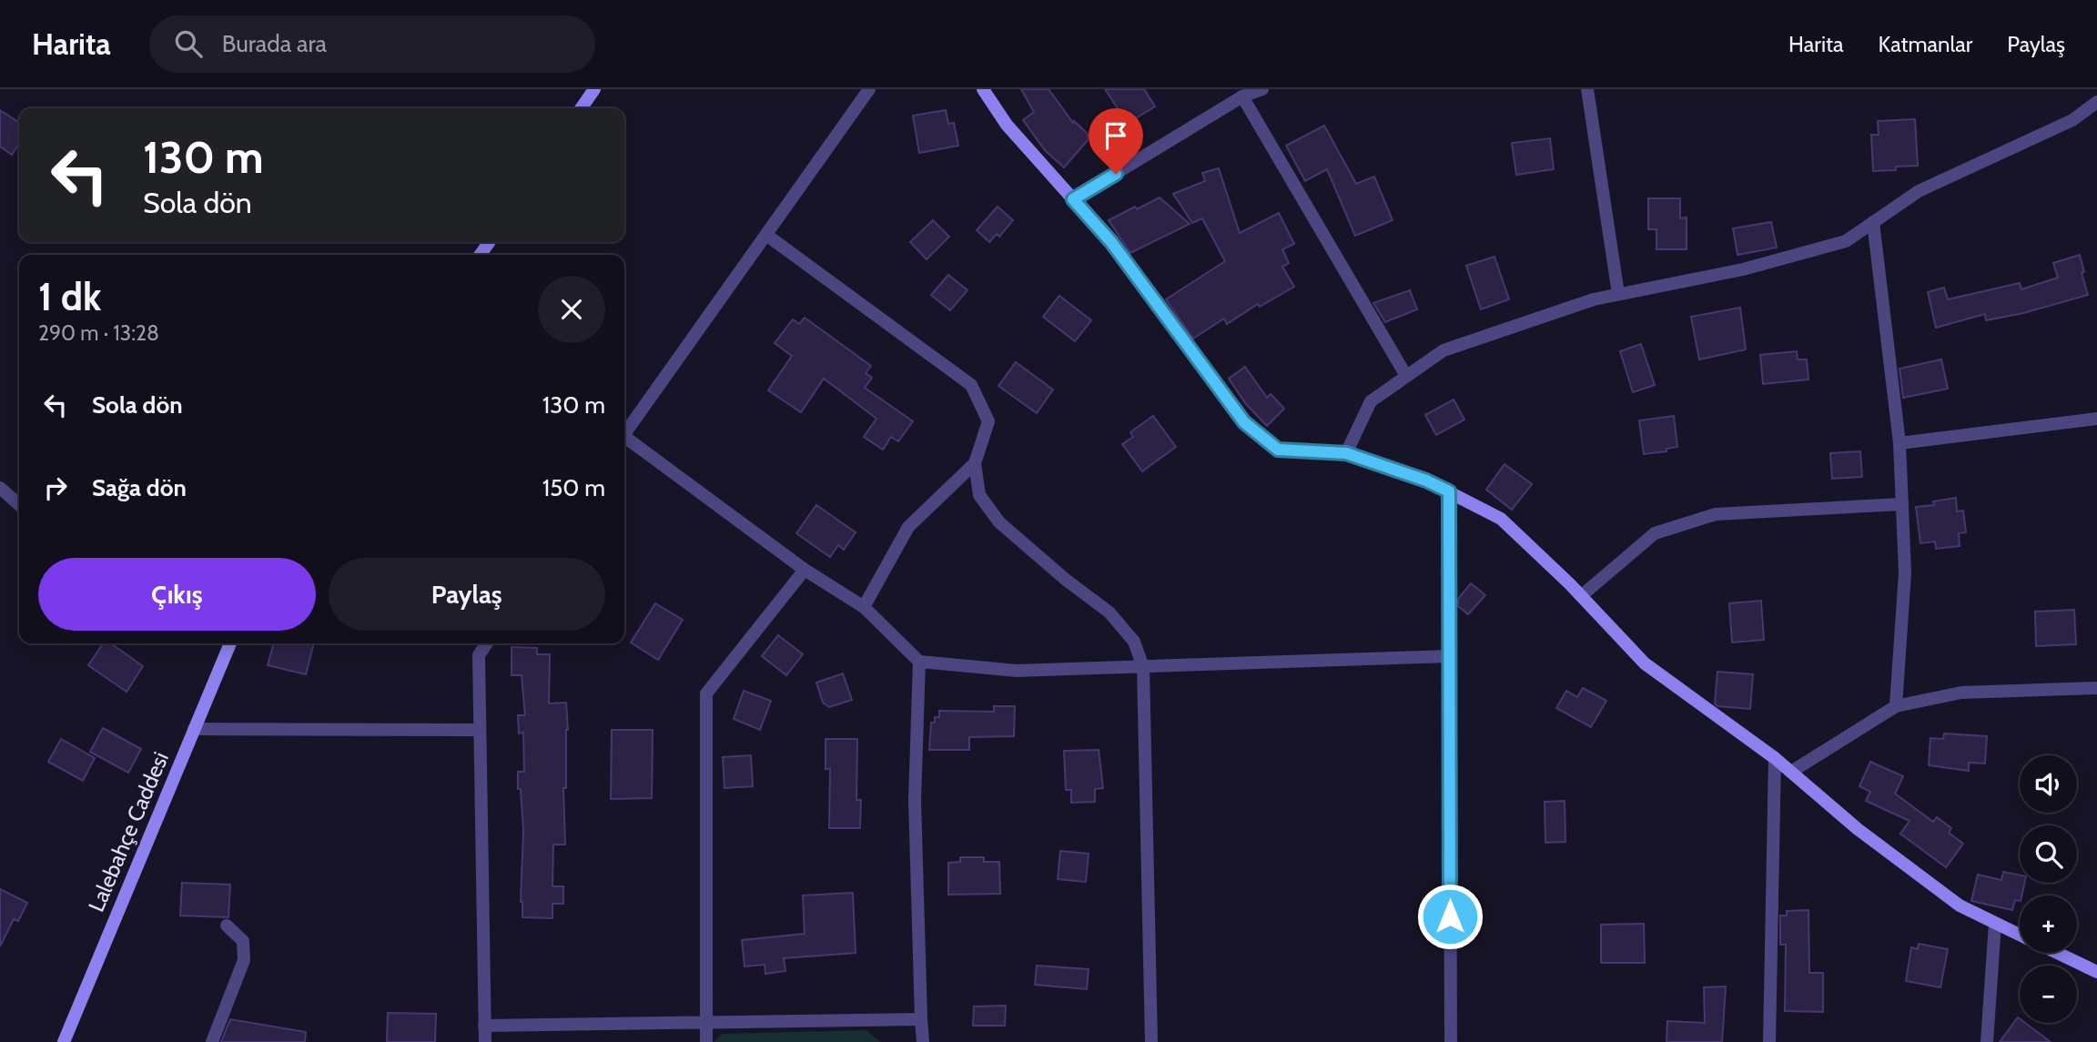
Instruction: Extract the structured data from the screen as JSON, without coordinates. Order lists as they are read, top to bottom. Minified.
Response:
{"streets":{"street":["Lalebahçe Caddesi"]},"page":{"header":"Harita","search":"Burada ara","nav":["Harita","Katmanlar","Paylaş"],"turn":["130 m","Sola dön"],"heading":["1 dk","290 m · 13:28"],"list":[{"name":"Sola dön","value":"130 m"},{"name":"Sağa dön","value":"150 m"}],"buttons":["Çıkış","Paylaş"],"map_buttons":["+","−"]}}
